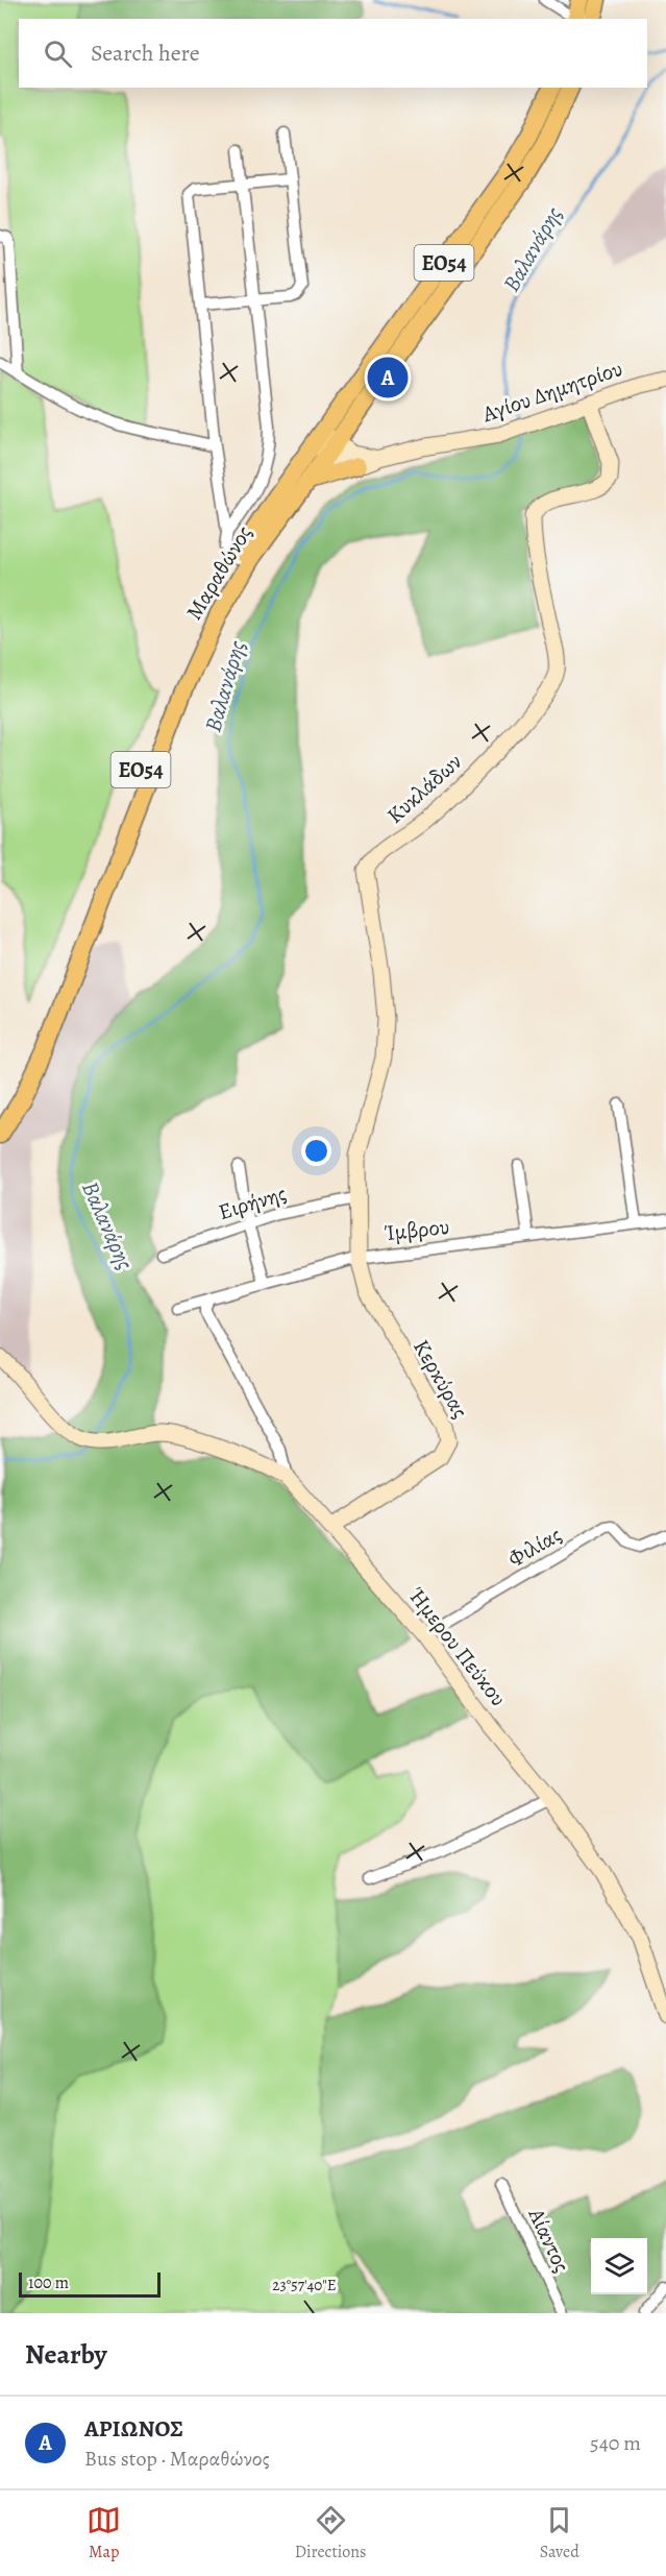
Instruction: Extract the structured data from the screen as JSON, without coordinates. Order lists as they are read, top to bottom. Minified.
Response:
{"streets":{"main road":["ΕΟ54","Μαραθώνος"],"street":["Αγίου Δημητρίου","Κυκλάδων","Ειρήνης","Ίμβρου","Κερκύρας","Φιλίας","Ήμερου Πεύκου","Αίαντος"]},"crossings":[["Αγίου Δημητρίου","Μαραθώνος"],["Αγίου Δημητρίου","Κυκλάδων"],["Κυκλάδων","Ειρήνης"],["Κυκλάδων","Κερκύρας"],["Ειρήνης","Κερκύρας"],["Ίμβρου","Κερκύρας"],["Κερκύρας","Ήμερου Πεύκου"],["Φιλίας","Ήμερου Πεύκου"]],"water":["Βαλανάρης"],"scale_bar":"100 m","page":{"search":"Search here","pins":"A","scale":"100 m","heading":"Nearby","list":[{"mark":"A","name":"ΑΡΙΩΝΟΣ","note":"Bus stop · Μαραθώνος","value":"540 m"}],"nav":["Map","Directions","Saved"]},"coordinates":["23°57'40\"E"]}
